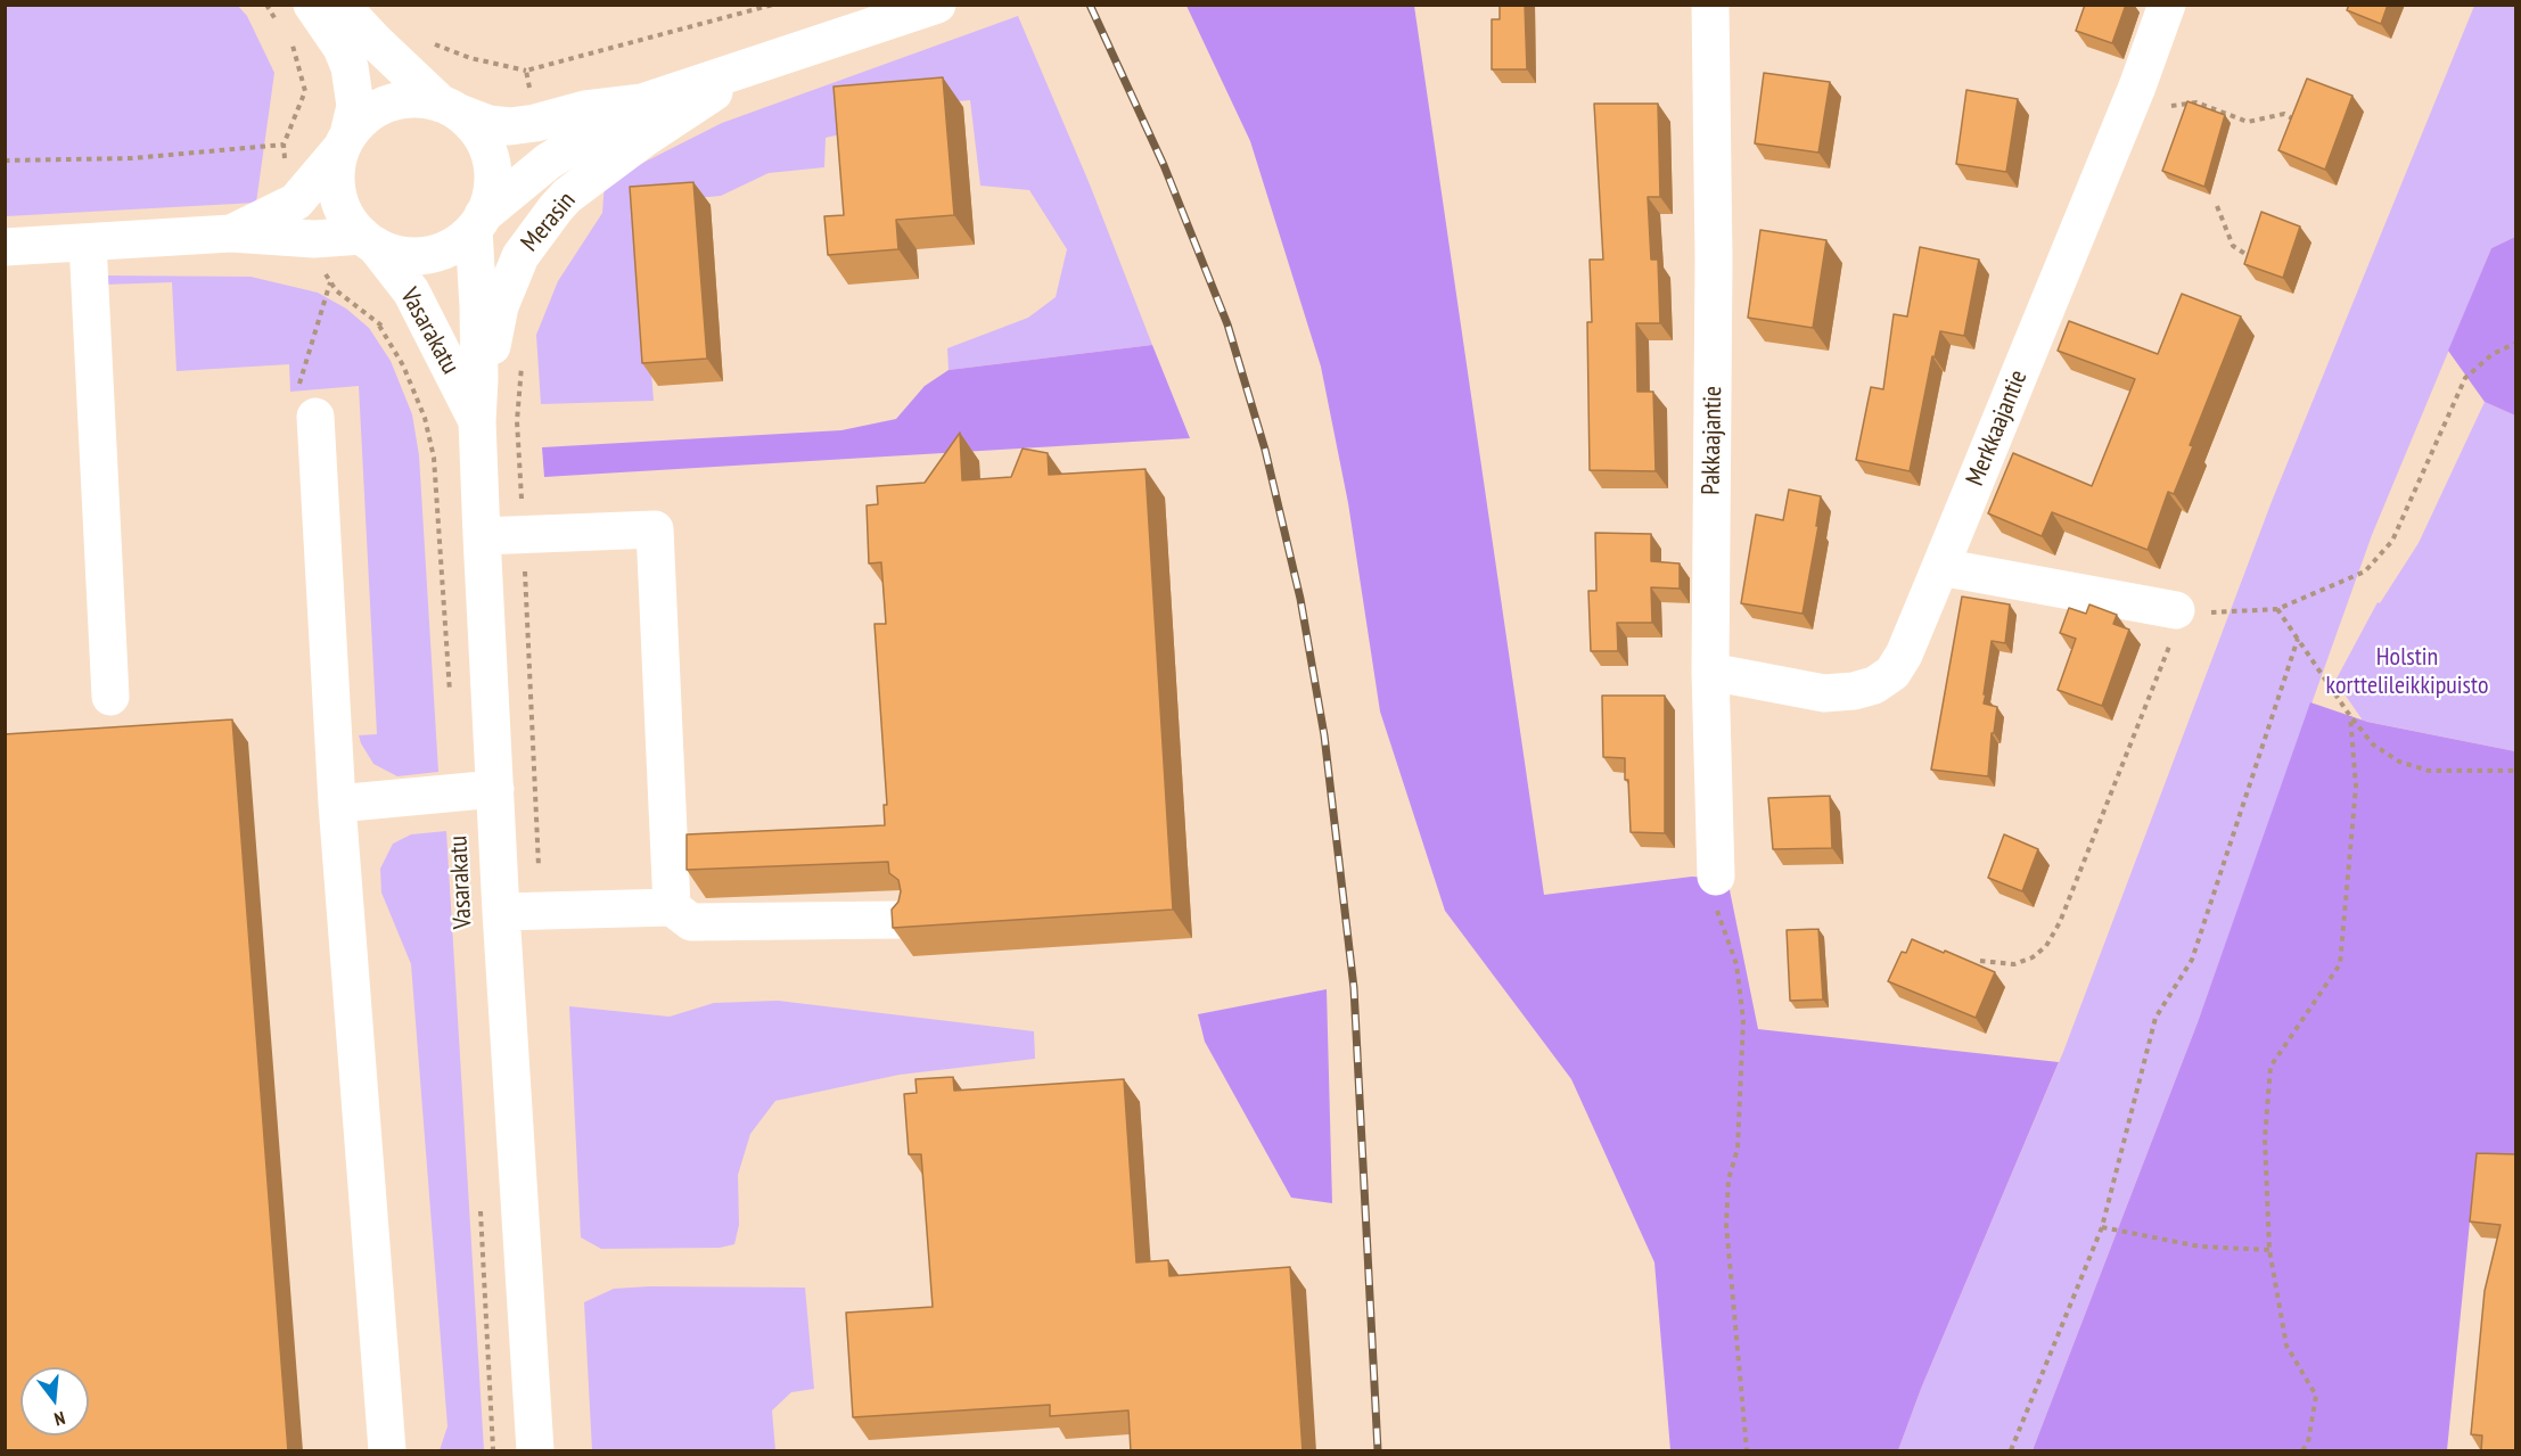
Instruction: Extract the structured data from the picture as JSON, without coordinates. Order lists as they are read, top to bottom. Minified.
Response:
{"streets":{"street":["Merasin","Vasarakatu","Merkkaajantie","Pakkaajantie"]},"crossings":[["Merasin","Vasarakatu"],["Merkkaajantie","Pakkaajantie"]],"parks":["Holstin korttelileikkipuisto"],"north":"bottom"}
